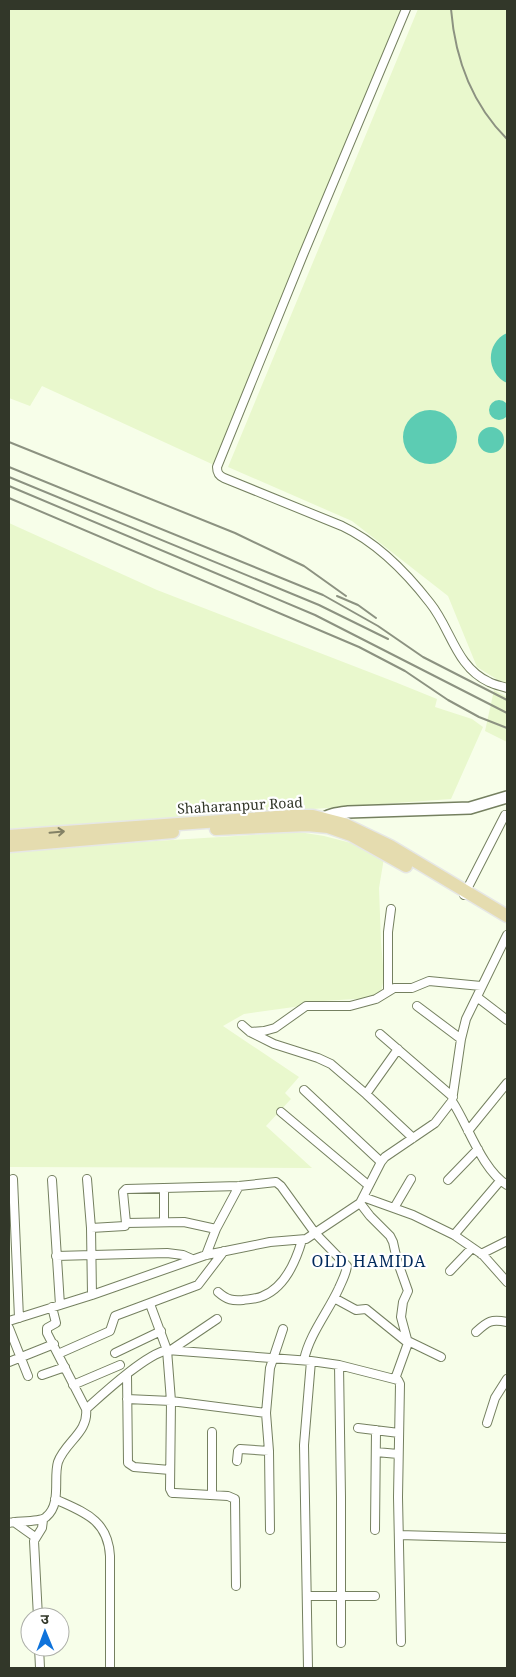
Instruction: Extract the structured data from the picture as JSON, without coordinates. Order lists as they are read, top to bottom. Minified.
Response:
{"streets":{"main road":["Shaharanpur Road"]},"districts":["OLD HAMIDA"],"north":"top"}
